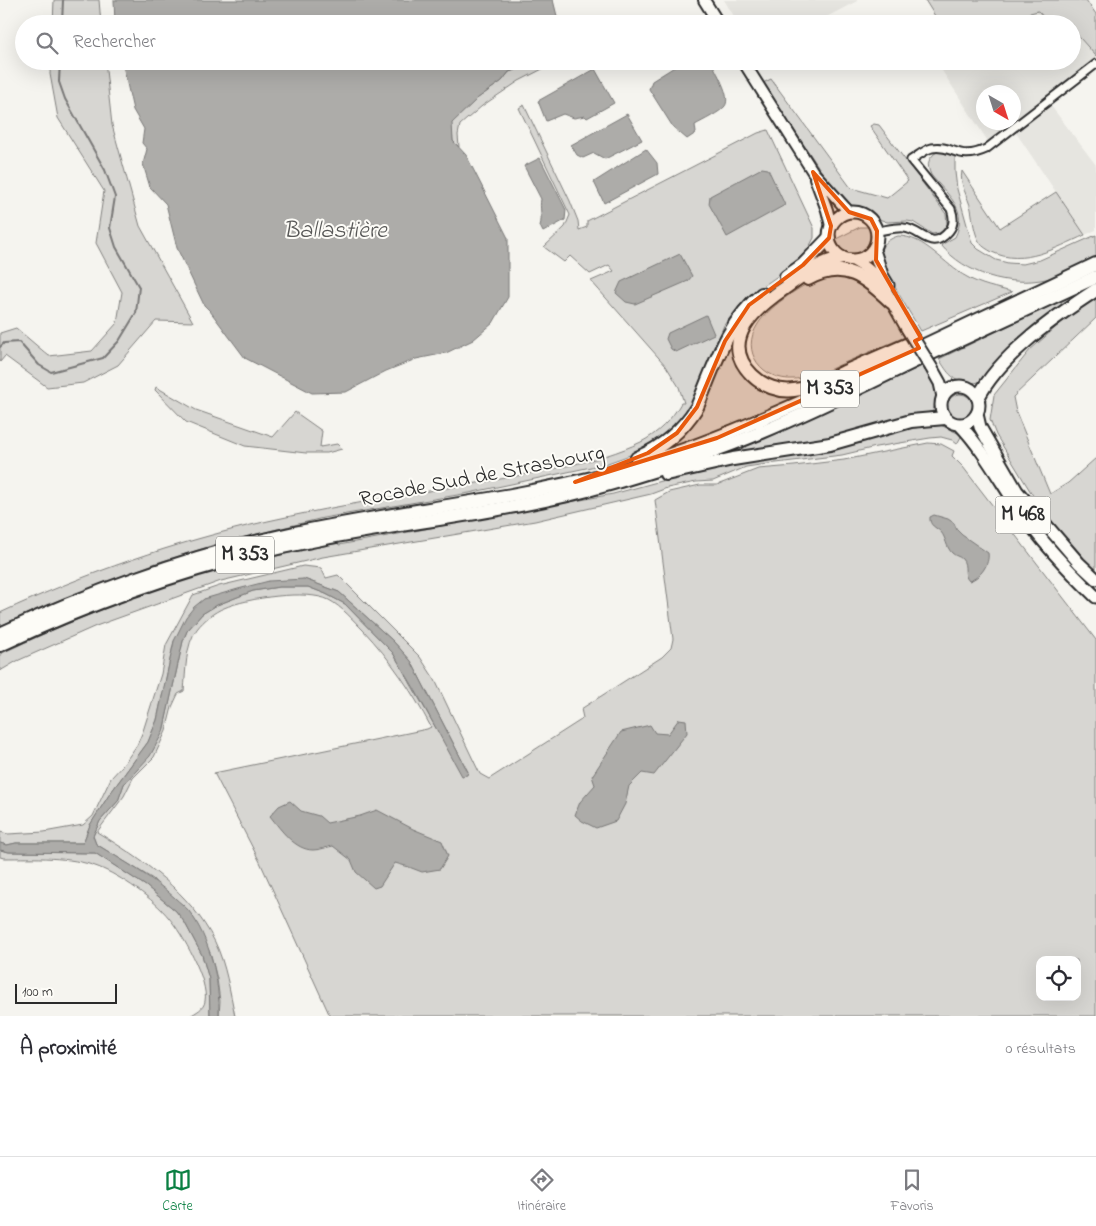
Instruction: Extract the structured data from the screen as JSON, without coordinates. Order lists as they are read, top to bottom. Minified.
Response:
{"streets":{"highway":["M 353","Rocade Sud de Strasbourg"],"main road":["M 468"]},"water":["Ballastière"],"scale_bar":"100 m","north":"bottom right","page":{"search":"Rechercher","scale":"100 m","heading":["À proximité","0 résultats"],"nav":["Carte","Itinéraire","Favoris"]}}
